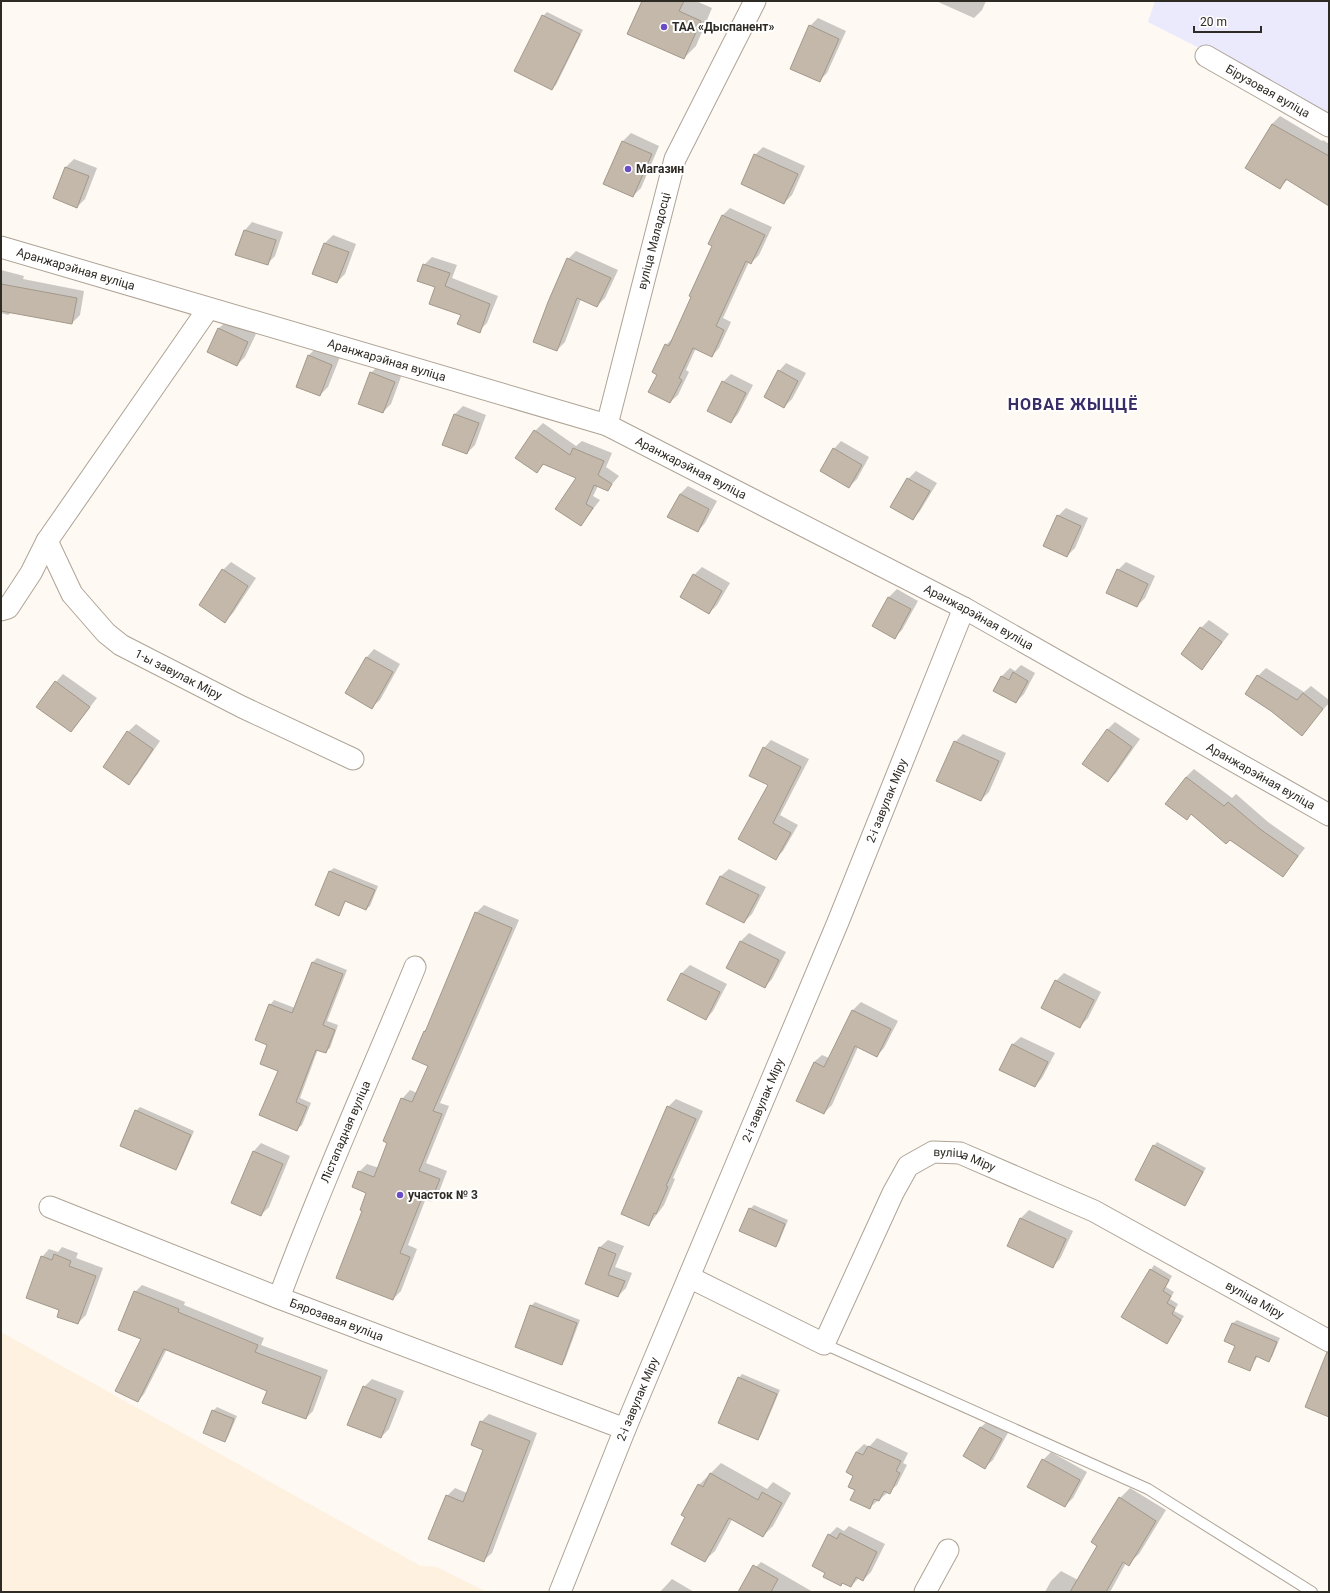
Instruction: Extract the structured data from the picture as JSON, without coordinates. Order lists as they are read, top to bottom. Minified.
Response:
{"streets":{"street":["Бірузовая вуліца","вуліца Маладосці","Аранжарэйная вуліца","1-ы завулак Міру","2-і завулак Міру","Лістападная вуліца","вуліца Міру","Бярозавая вуліца"]},"crossings":[["вуліца Маладосці","Аранжарэйная вуліца"],["Аранжарэйная вуліца","2-і завулак Міру"],["2-і завулак Міру","Бярозавая вуліца"],["Лістападная вуліца","Бярозавая вуліца"]],"districts":["НОВАЕ ЖЫЦЦЁ"],"places":["ТАА «Дыспанент»","Магазин","участок № 3"],"scale_bar":"20 m"}
